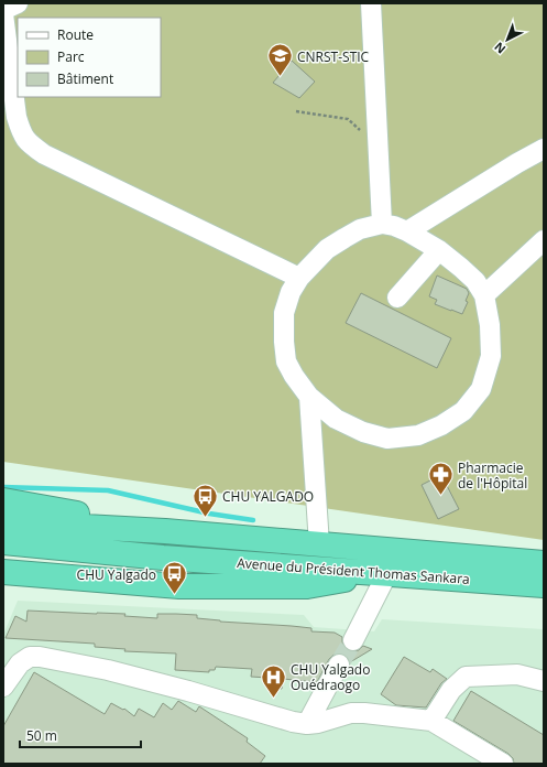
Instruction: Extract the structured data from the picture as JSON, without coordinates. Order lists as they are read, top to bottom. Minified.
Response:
{"streets":{"highway":["Avenue du Président Thomas Sankara"]},"places":{"school or university":["CNRST-STIC"],"pharmacy":["Pharmacie de l'Hôpital"],"bus stop":["CHU YALGADO","CHU Yalgado"],"hospital":["CHU Yalgado Ouédraogo"]},"legend":["Route","Parc","Bâtiment"],"scale_bar":"50 m","north":"bottom left"}
